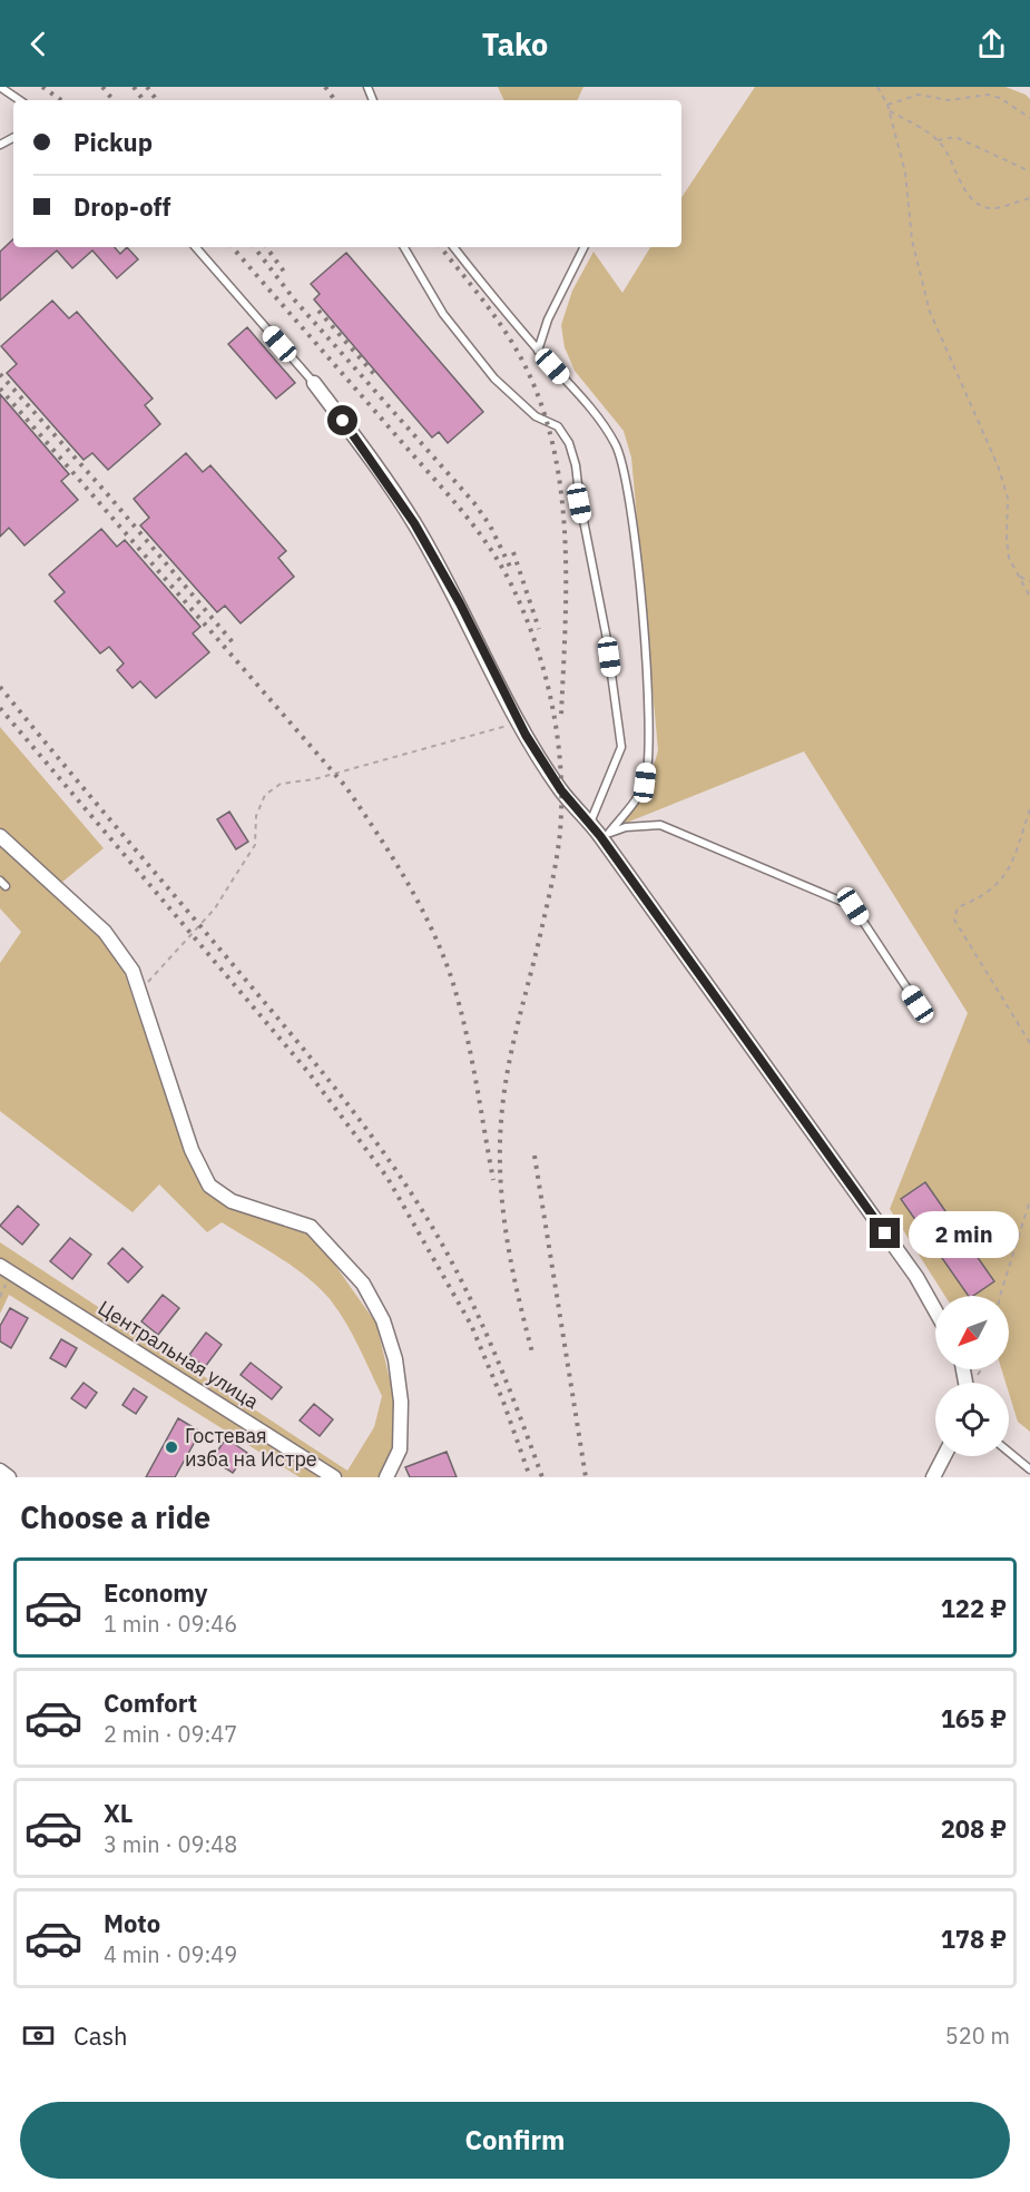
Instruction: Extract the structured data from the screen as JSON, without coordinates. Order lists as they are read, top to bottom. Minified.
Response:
{"streets":{"street":["Центральная улица"]},"places":["Гостевая изба на Истре"],"north":"bottom left","page":{"header":"Tako","banner":["Pickup","Drop-off"],"bubble":"2 min","heading":"Choose a ride","list":[{"name":"Economy","note":"1 min · 09:46","value":"122 ₽"},{"name":"Comfort","note":"2 min · 09:47","value":"165 ₽"},{"name":"XL","note":"3 min · 09:48","value":"208 ₽"},{"name":"Moto","note":"4 min · 09:49","value":"178 ₽"}],"pay":["Cash","520 m"],"buttons":"Confirm"}}
